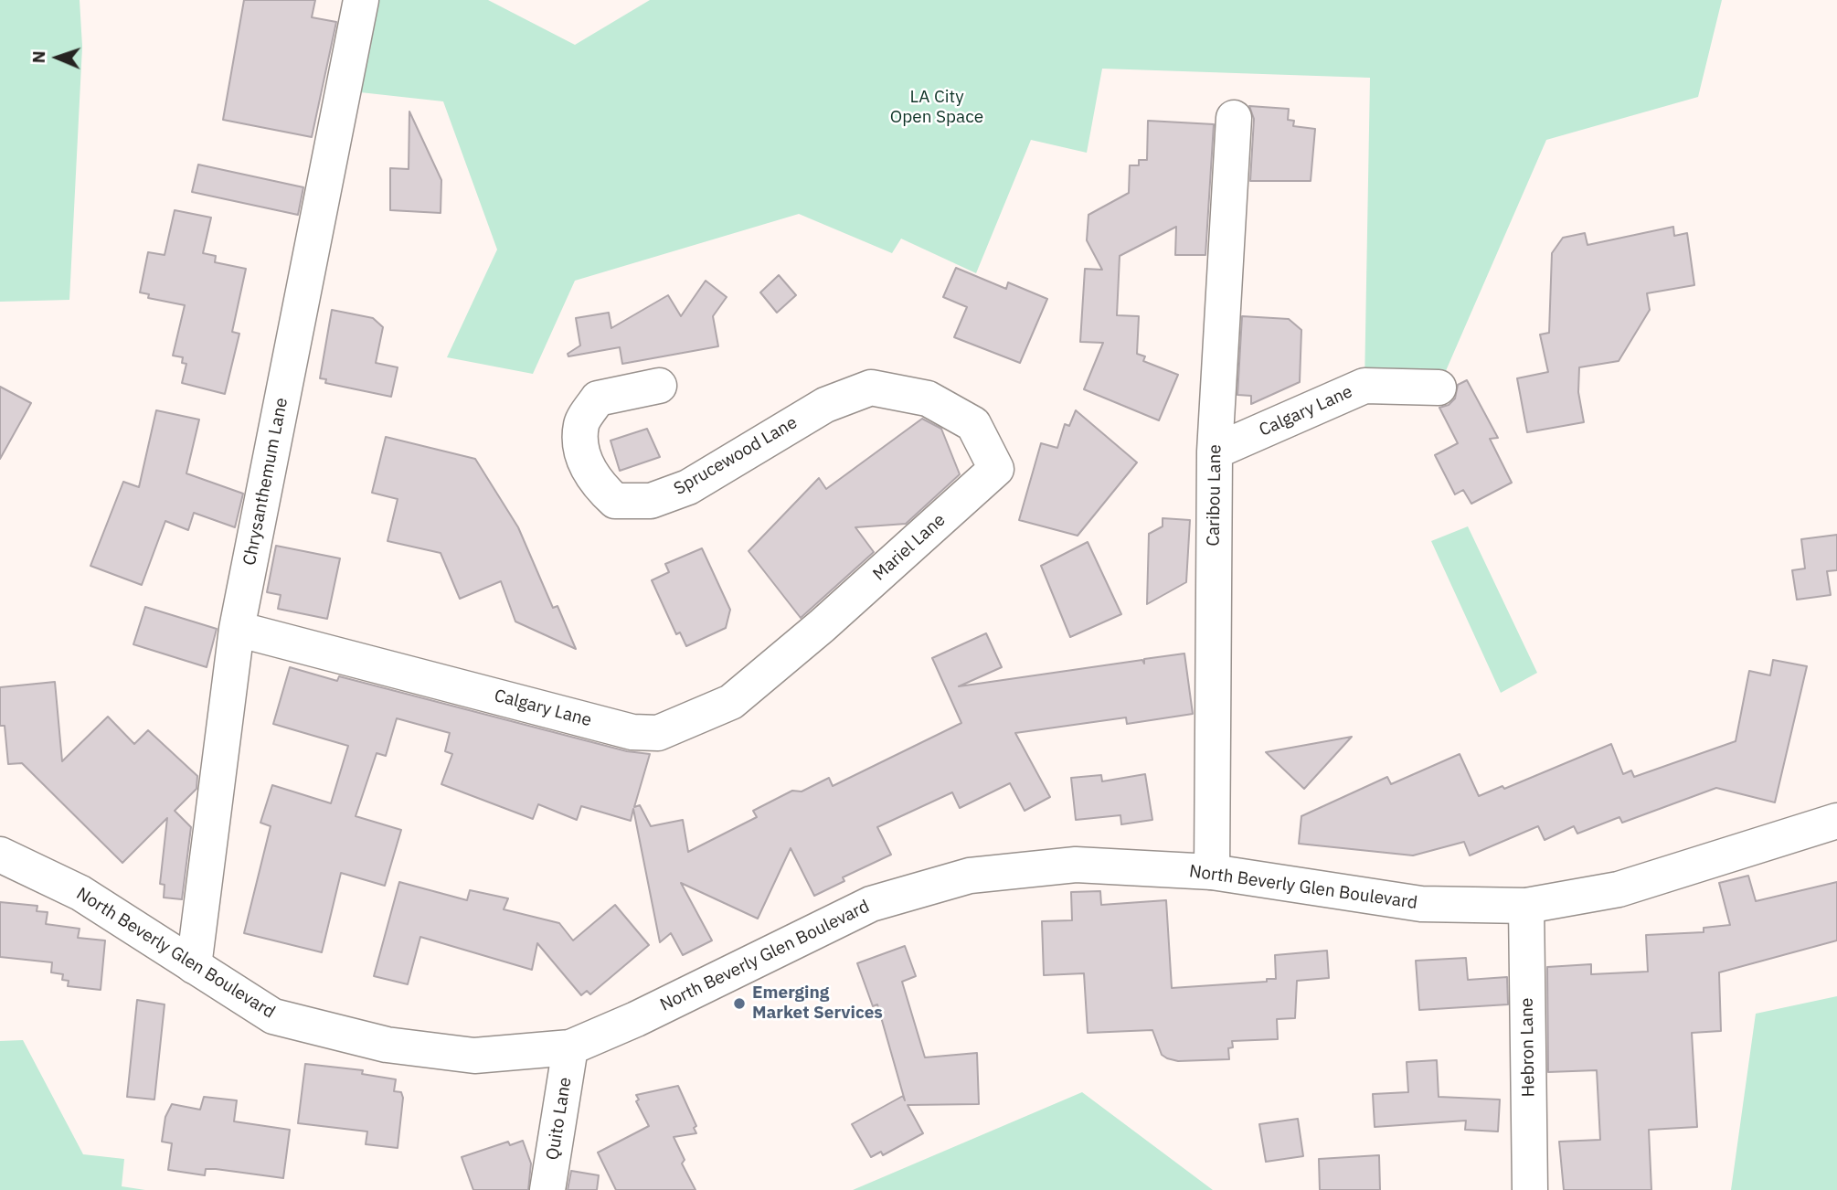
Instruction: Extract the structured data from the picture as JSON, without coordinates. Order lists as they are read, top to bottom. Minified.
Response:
{"streets":{"street":["Calgary Lane","Sprucewood Lane","Chrysanthemum Lane","Caribou Lane","Mariel Lane","North Beverly Glen Boulevard","Hebron Lane","Quito Lane"]},"crossings":[["Calgary Lane","Chrysanthemum Lane"],["Calgary Lane","Caribou Lane"],["Calgary Lane","Mariel Lane"],["Sprucewood Lane","Mariel Lane"],["Chrysanthemum Lane","North Beverly Glen Boulevard"],["Caribou Lane","North Beverly Glen Boulevard"],["North Beverly Glen Boulevard","Hebron Lane"],["North Beverly Glen Boulevard","Quito Lane"]],"parks":["LA City Open Space"],"places":["Emerging Market Services"],"north":"left"}
